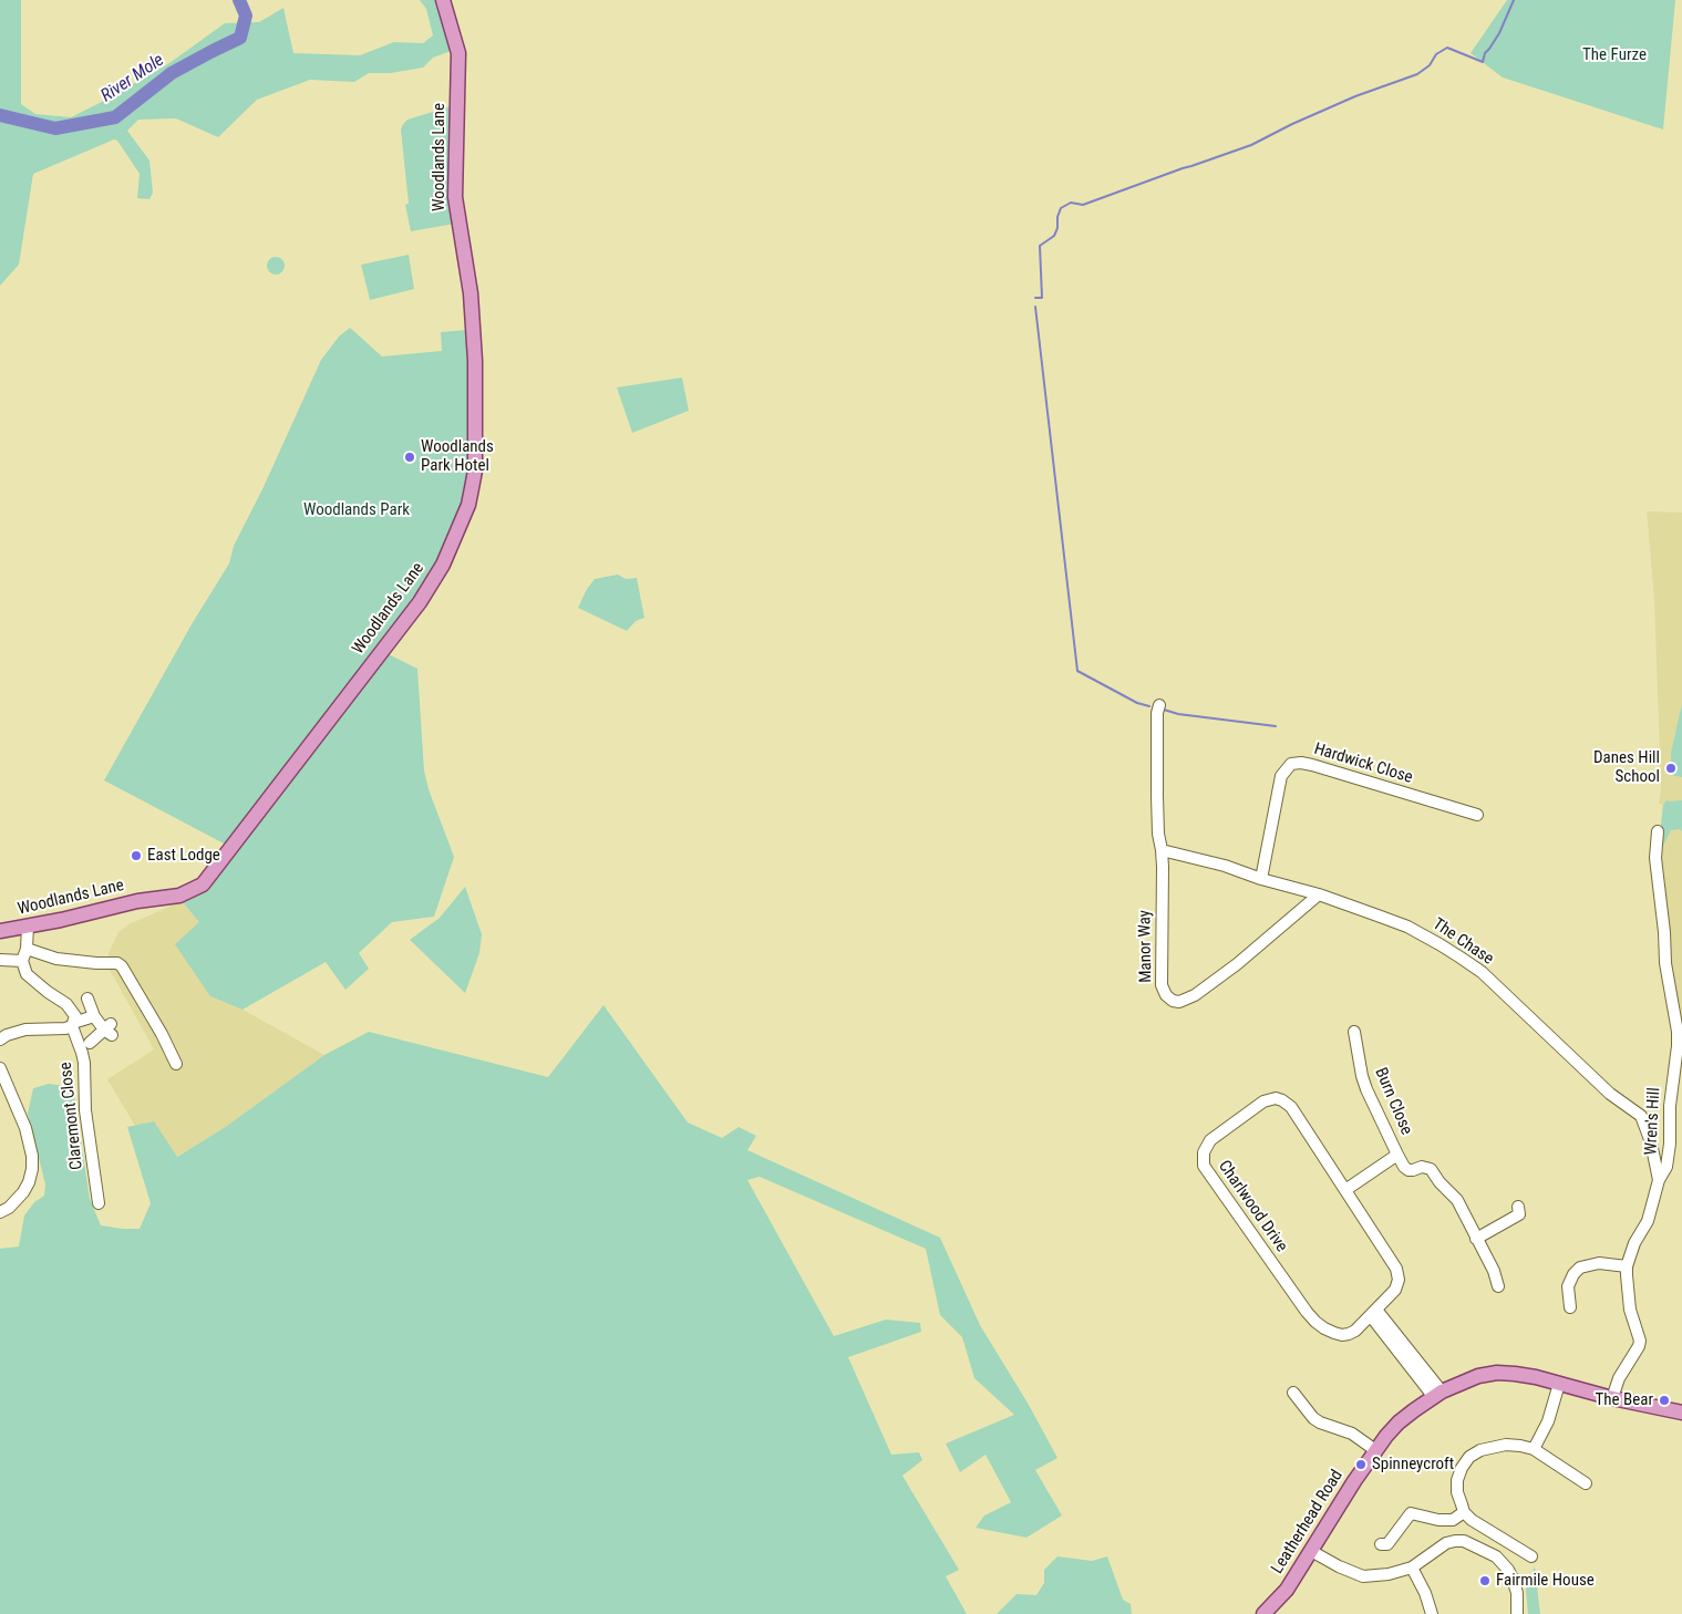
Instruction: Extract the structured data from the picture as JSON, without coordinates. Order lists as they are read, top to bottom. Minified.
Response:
{"streets":{"main road":["Woodlands Lane","Leatherhead Road"],"street":["Hardwick Close","The Chase","Manor Way","Burn Close","Claremont Close","Wren's Hill","Charlwood Drive"]},"crossings":[["Hardwick Close","The Chase"],["The Chase","Manor Way"],["The Chase","Wren's Hill"],["Burn Close","Charlwood Drive"],["Wren's Hill","Leatherhead Road"]],"water":["River Mole"],"parks":["The Furze","Woodlands Park"],"places":["Woodlands Park Hotel","Danes Hill School","East Lodge","The Bear","Spinneycroft","Fairmile House"]}
